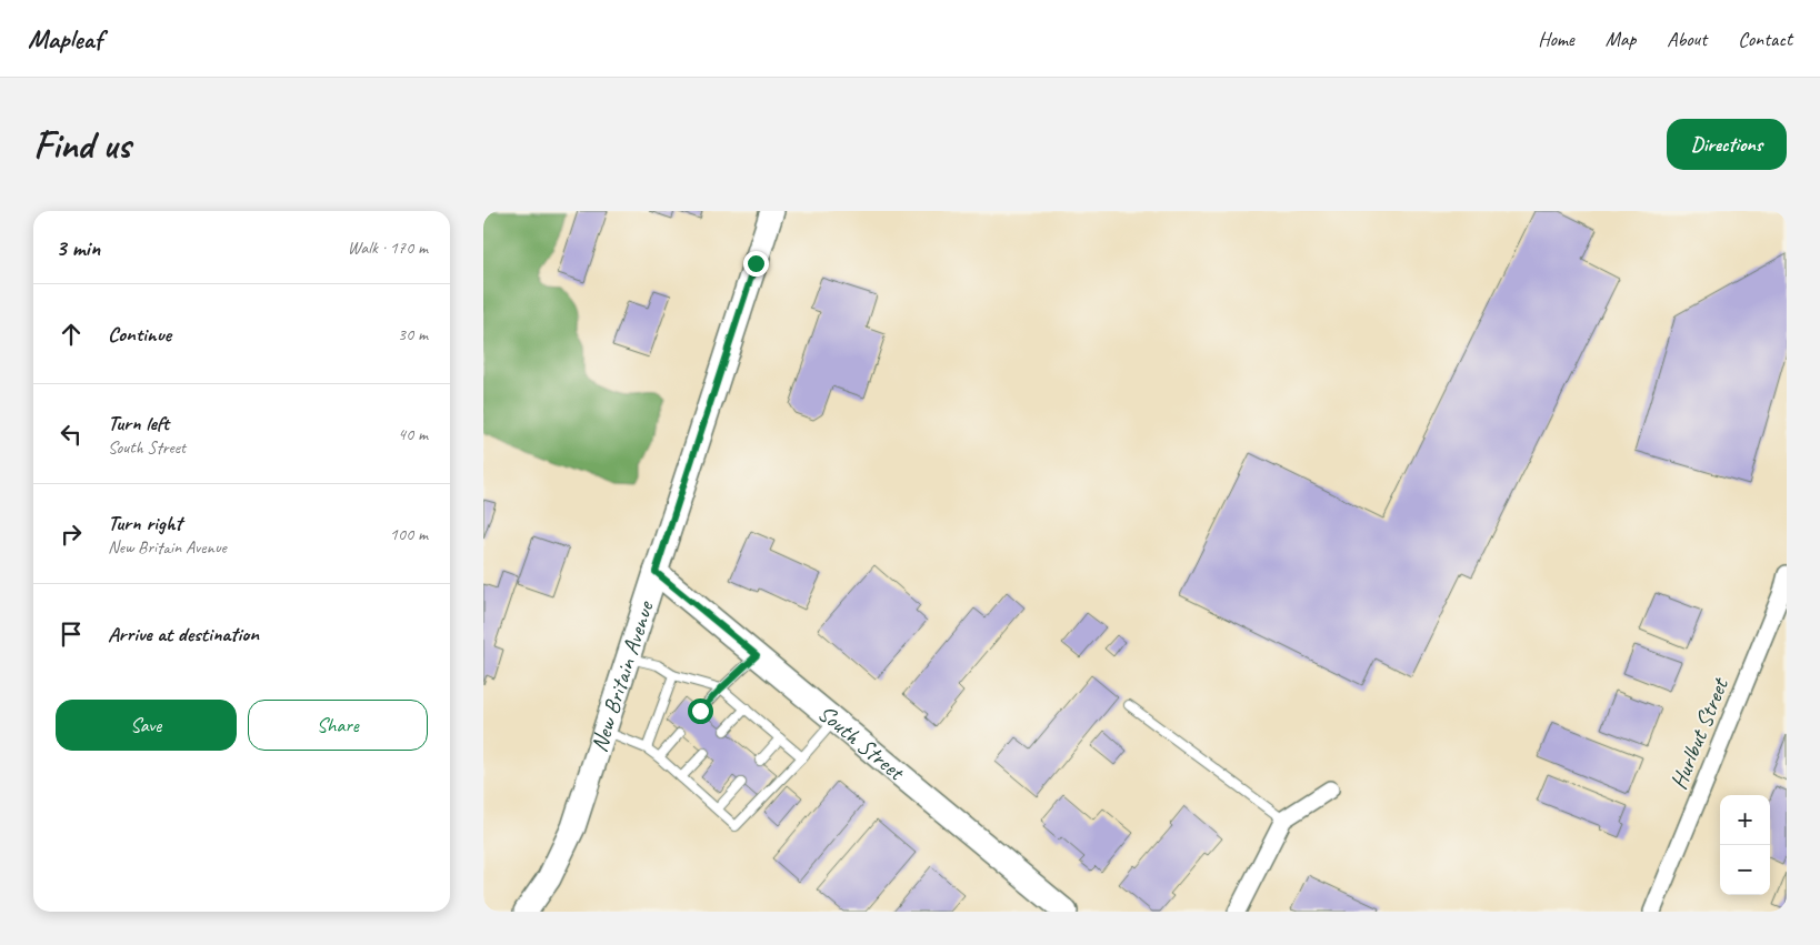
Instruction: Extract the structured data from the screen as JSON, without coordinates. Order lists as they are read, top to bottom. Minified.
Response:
{"streets":{"main road":["New Britain Avenue","South Street"],"street":["Hurlbut Street"]},"crossings":[["New Britain Avenue","South Street"]],"page":{"header":"Mapleaf","nav":["Home","Map","About","Contact"],"buttons":["Directions",["Save","Share"]],"title":"Find us","heading":["3 min","Walk · 170 m"],"list":[["Continue","30 m"],["Turn left","South Street","40 m"],["Turn right","New Britain Avenue","100 m"],"Arrive at destination"],"map_buttons":["+","−"]}}
